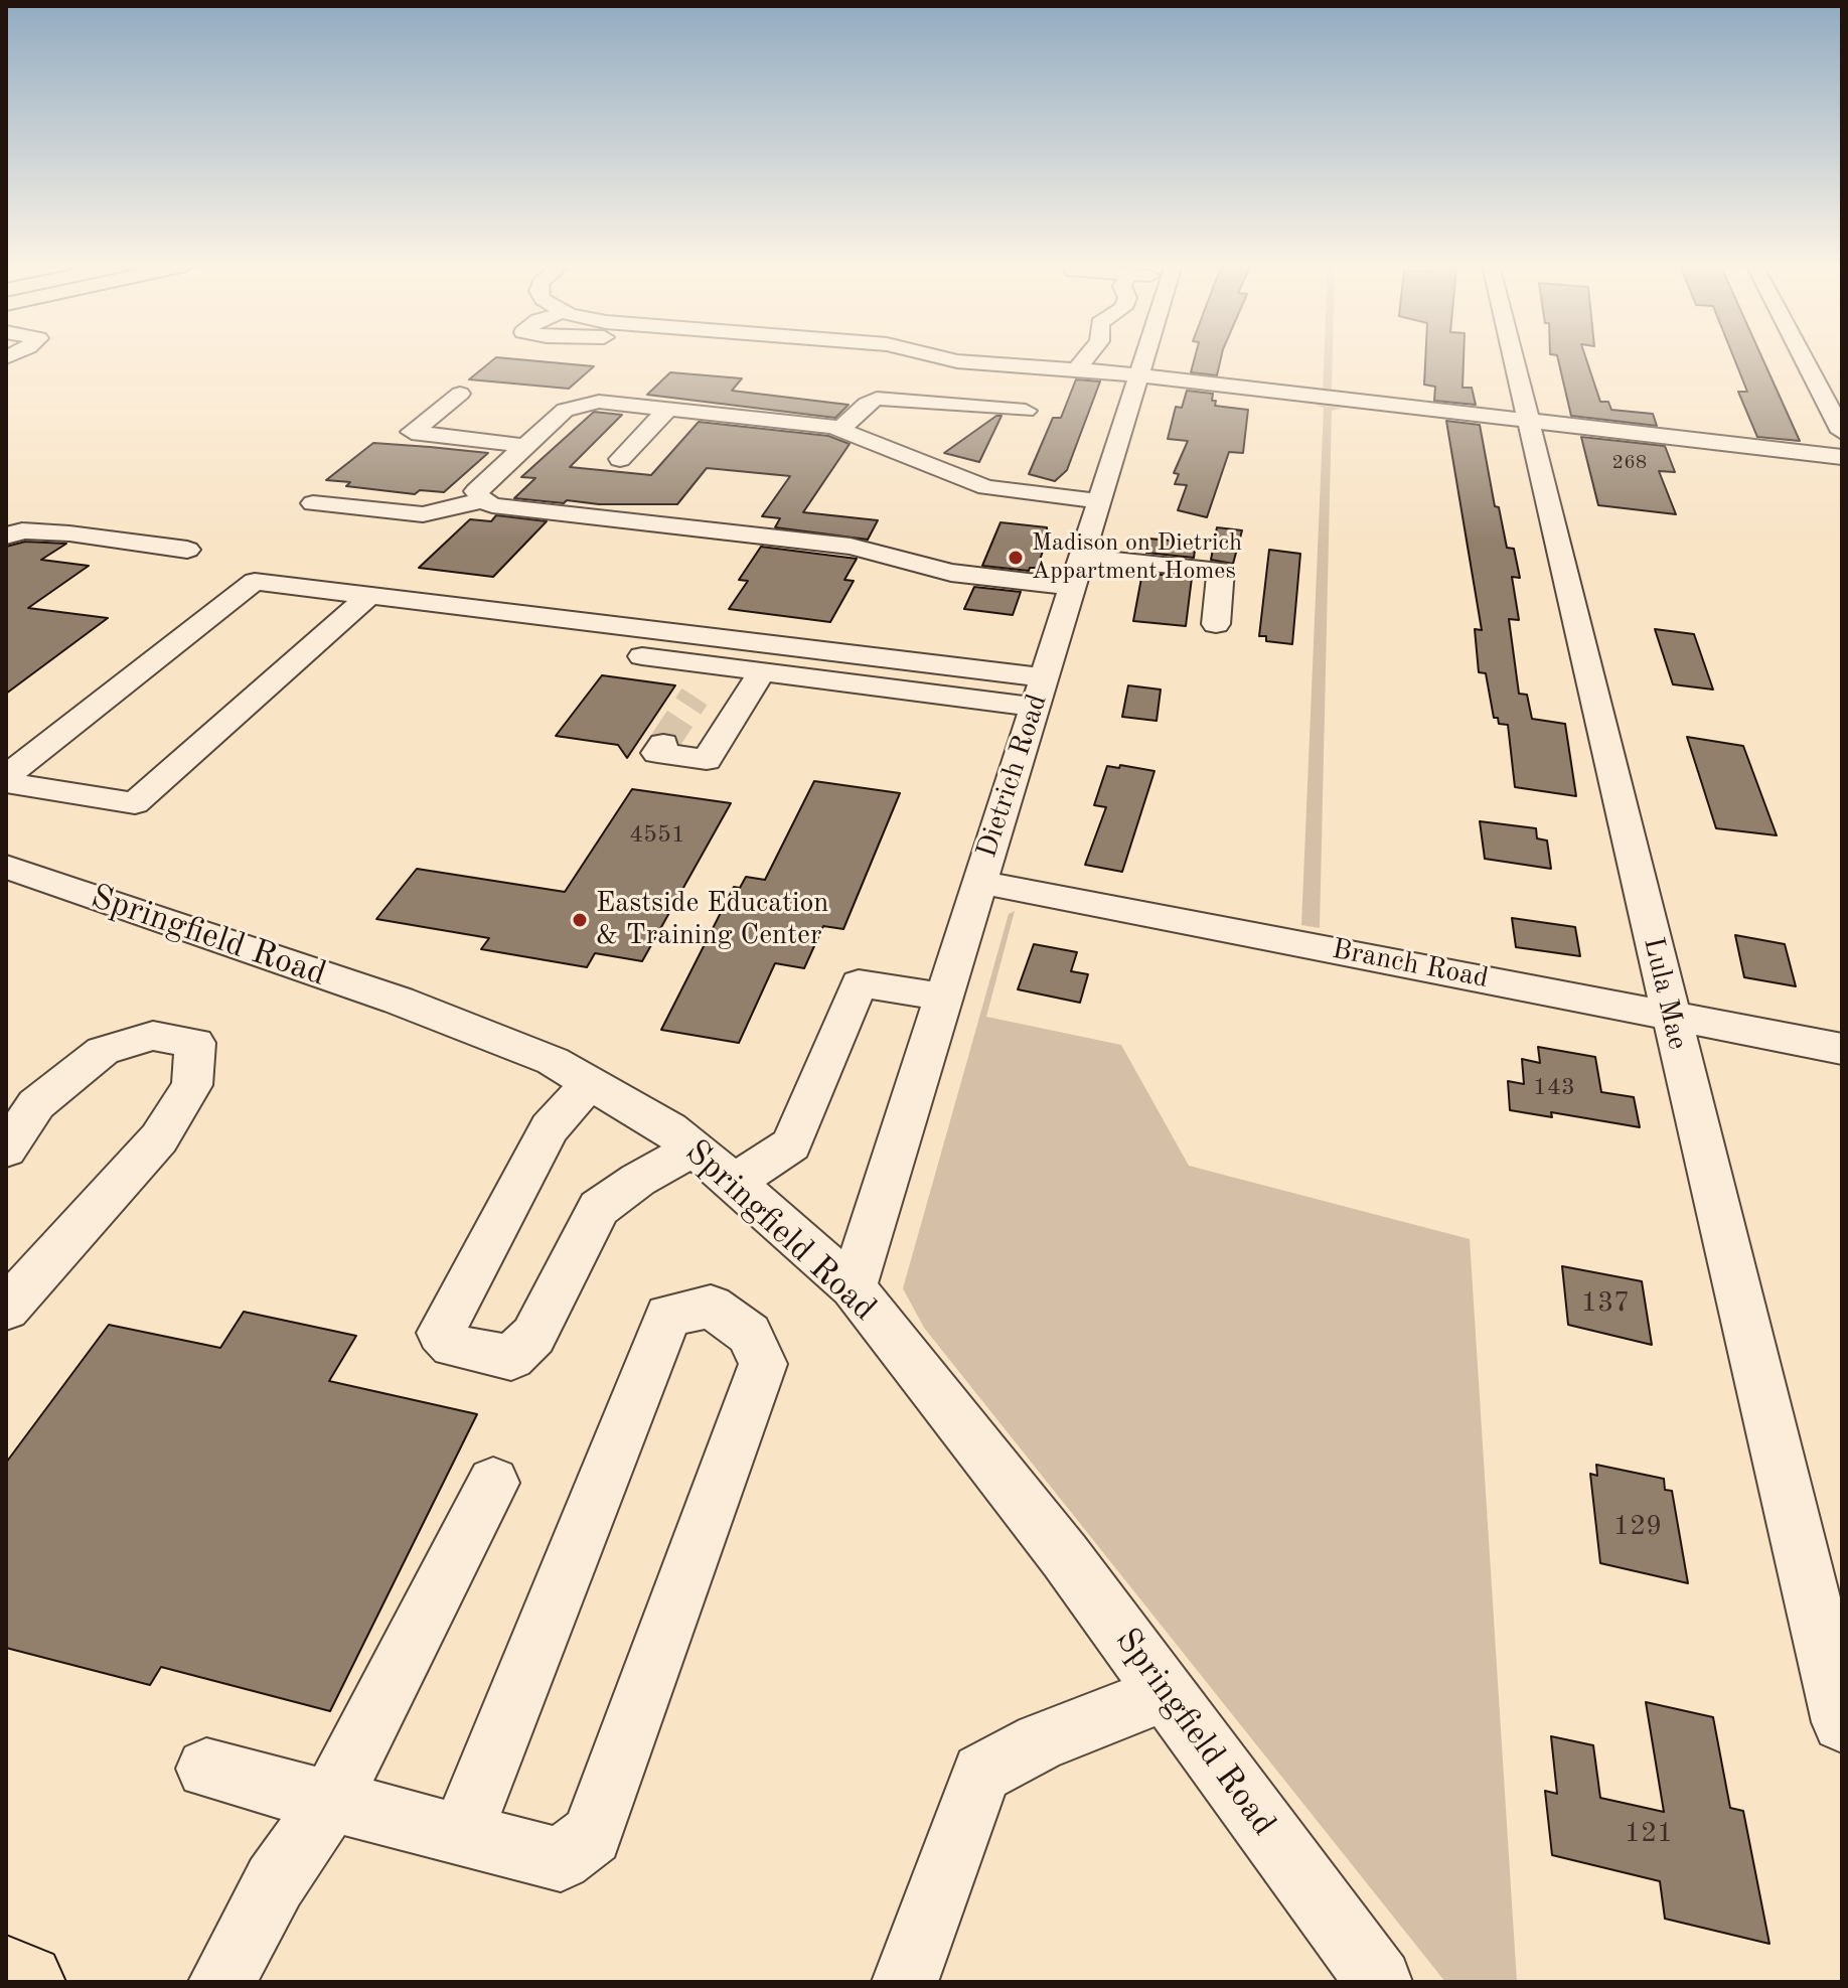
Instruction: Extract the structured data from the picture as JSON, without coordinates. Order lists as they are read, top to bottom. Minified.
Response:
{"streets":{"street":["Dietrich Road","Springfield Road","Branch Road","Lula Mae"]},"crossings":[["Dietrich Road","Springfield Road"],["Dietrich Road","Branch Road"],["Branch Road","Lula Mae"]],"places":["Madison on Dietrich Appartment Homes","Eastside Education & Training Center"],"house_numbers":["268","4551","143","137","129","121"]}
